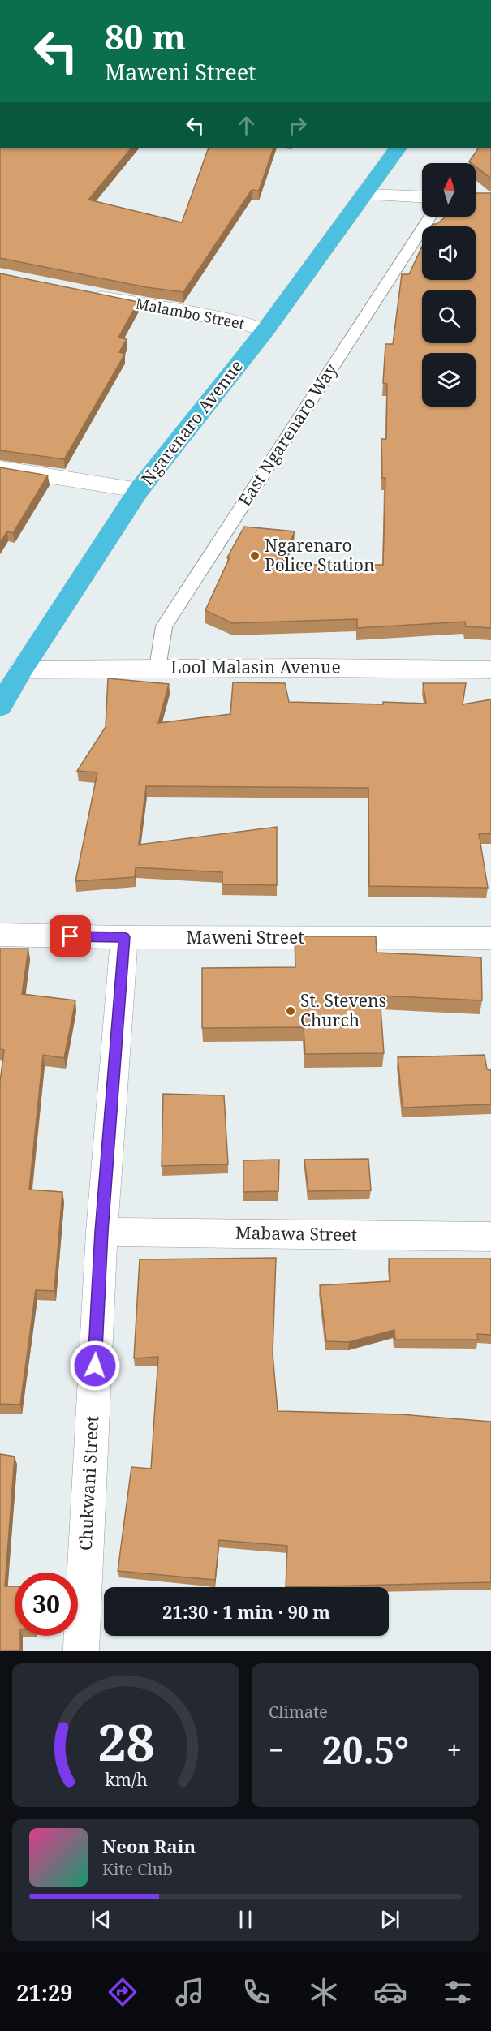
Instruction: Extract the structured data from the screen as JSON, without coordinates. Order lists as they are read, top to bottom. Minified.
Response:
{"streets":{"highway":["Ngarenaro Avenue"],"street":["Malambo Street","Lool Malasin Avenue","Maweni Street","Mabawa Street","Chukwani Street"],"lane":["East Ngarenaro Way"]},"crossings":[["Malambo Street","Ngarenaro Avenue"],["Ngarenaro Avenue","Lool Malasin Avenue"],["East Ngarenaro Way","Lool Malasin Avenue"],["Maweni Street","Chukwani Street"],["Mabawa Street","Chukwani Street"]],"places":["Ngarenaro Police Station","St. Stevens Church"],"north":"top","page":{"turn":["80 m","Maweni Street"],"limit":"30","trip":"21:30 · 1 min · 90 m","tile":"Climate","heat":["−","20.5°","+"],"song":["Neon Rain","Kite Club"],"tabs":"21:29","gauge":["28","km/h"]}}
